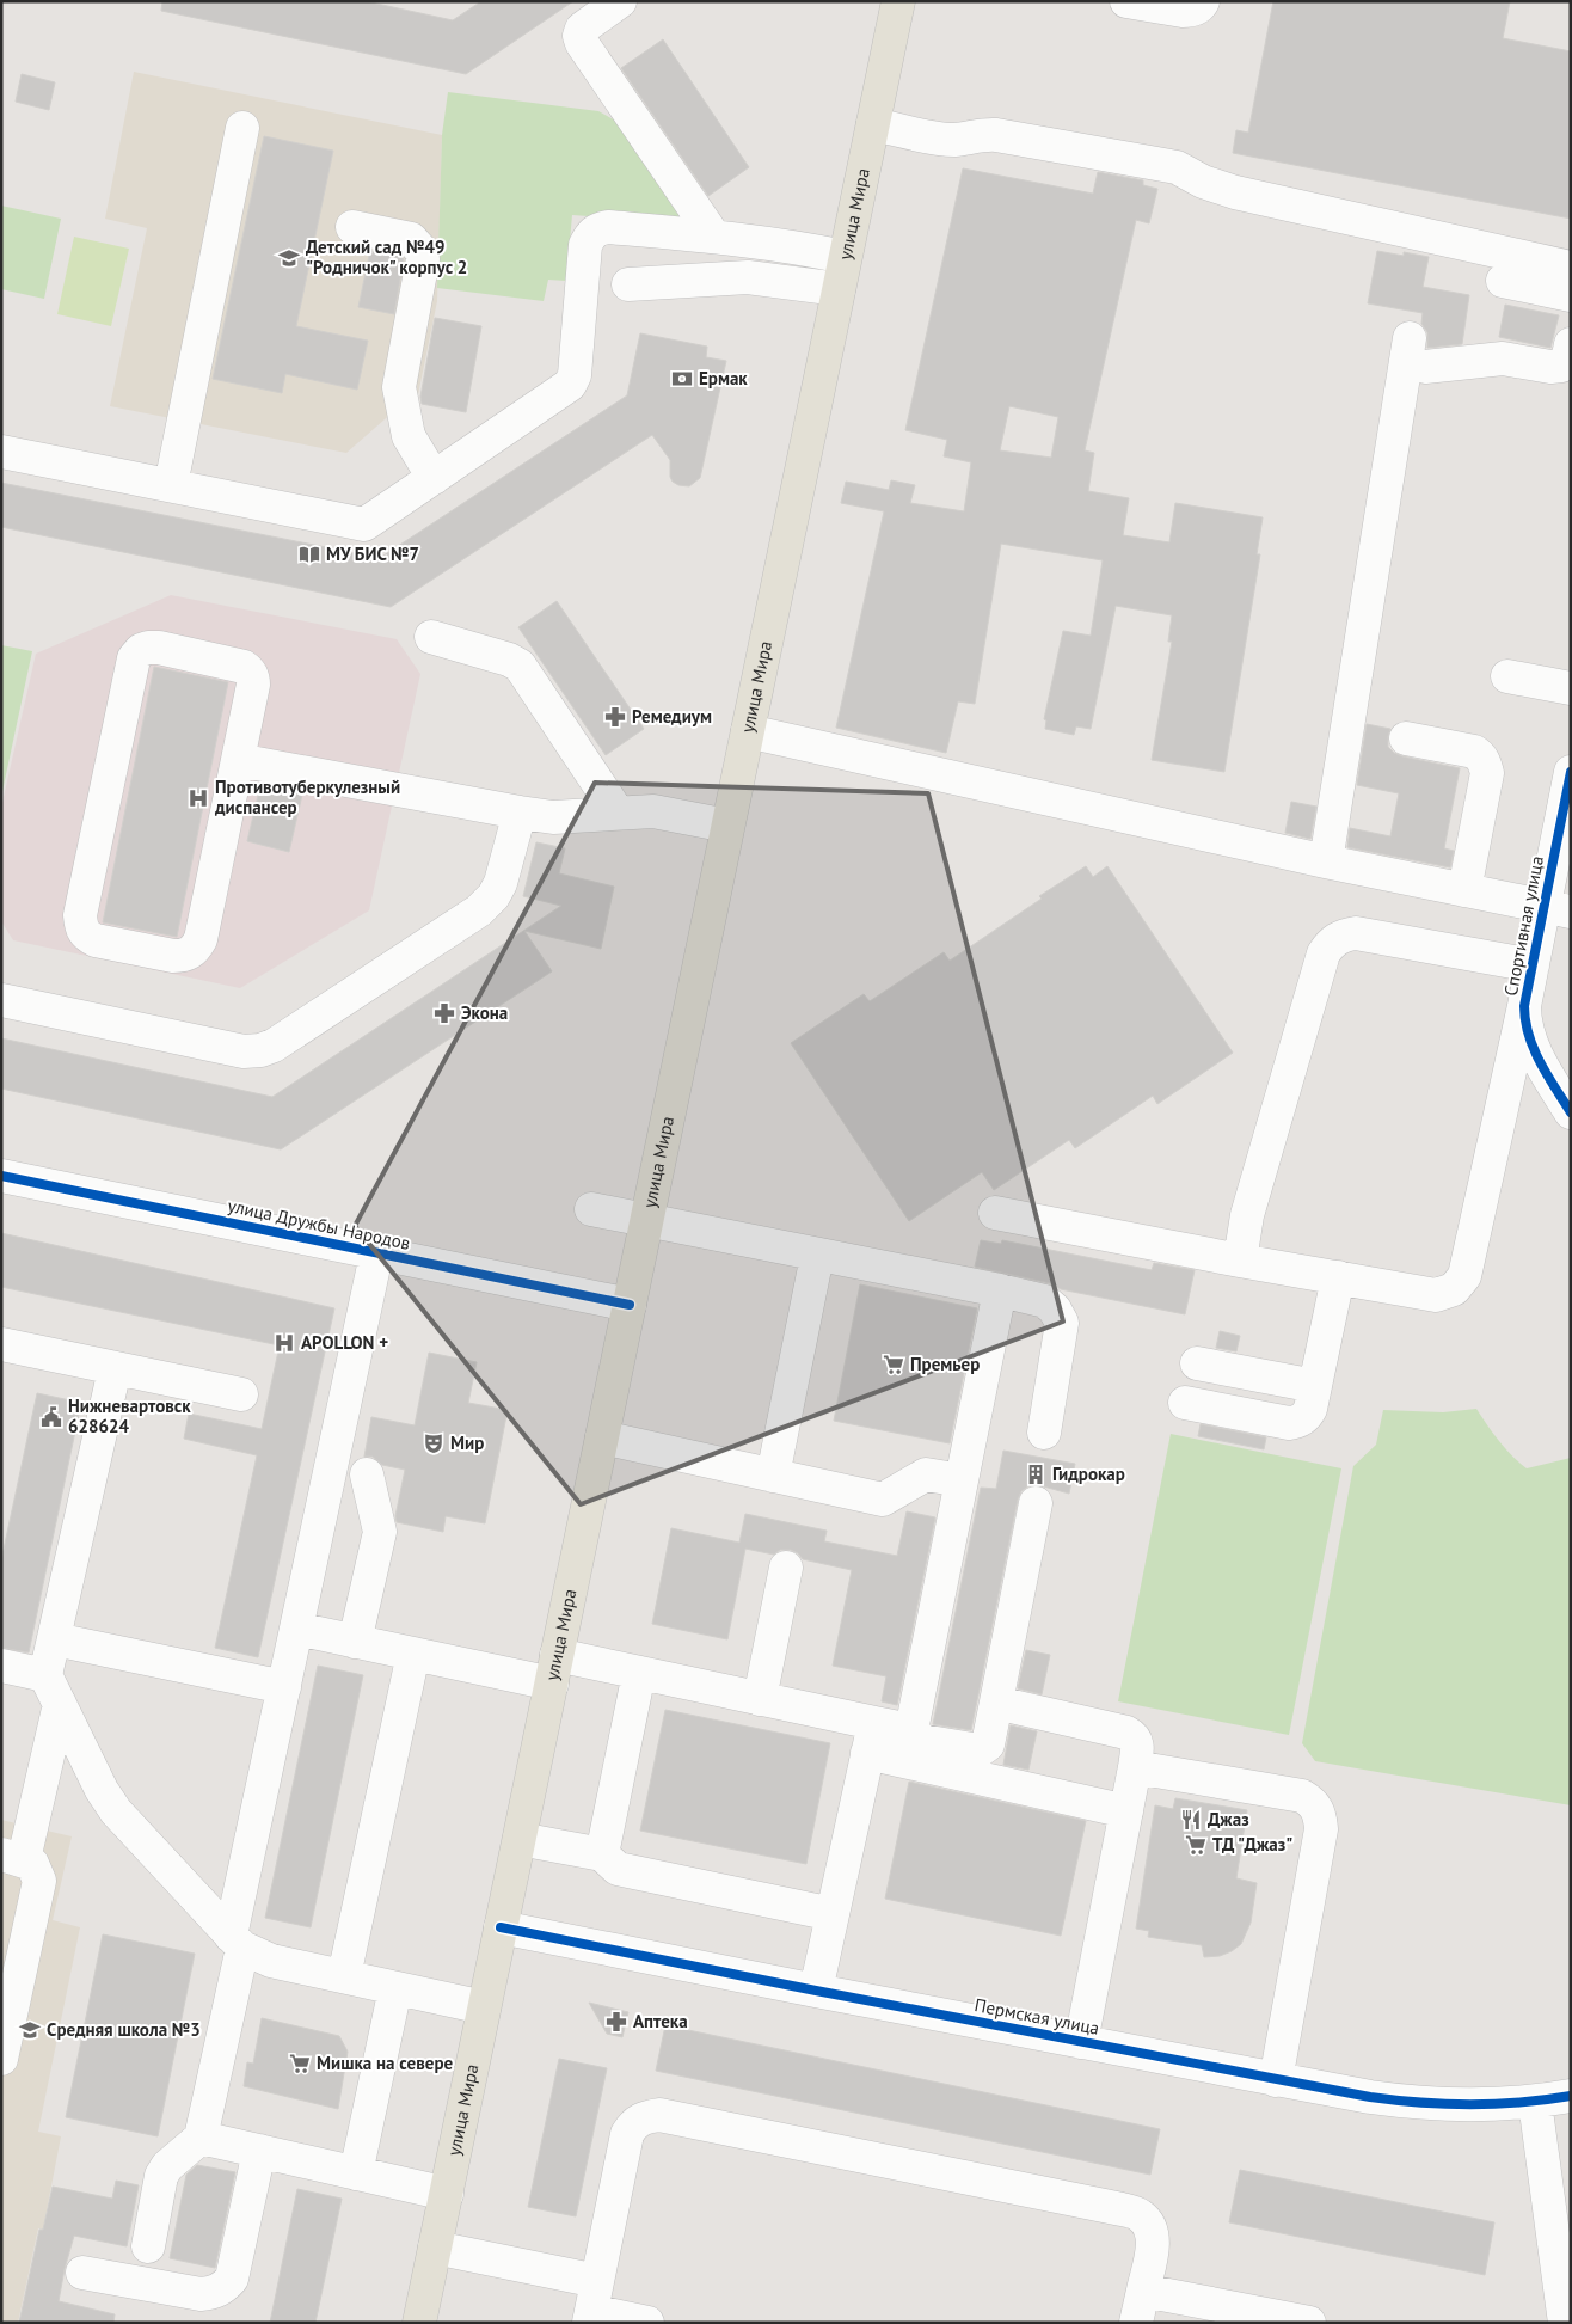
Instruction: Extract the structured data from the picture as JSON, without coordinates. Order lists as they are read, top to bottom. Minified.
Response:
{"streets":{"main road":["улица Мира"],"street":["Спортивная улица","улица Дружбы Народов","Пермская улица"]},"crossings":[["улица Мира","улица Дружбы Народов"],["улица Мира","Пермская улица"]],"places":{"school or university":["Детский сад №49 \"Родничок\" корпус 2","Средняя школа №3"],"bank":["Ермак"],"library":["МУ БИС №7"],"pharmacy":["Ремедиум","Экона","Аптека"],"hospital":["Противотуберкулезный диспансер","APOLLON +"],"supermarket":["Премьер","ТД \"Джаз\"","Мишка на севере"],"public building":["Нижневартовск 628624"],"theatre":["Мир"],"building":["Гидрокар"],"restaurant":["Джаз"]}}
